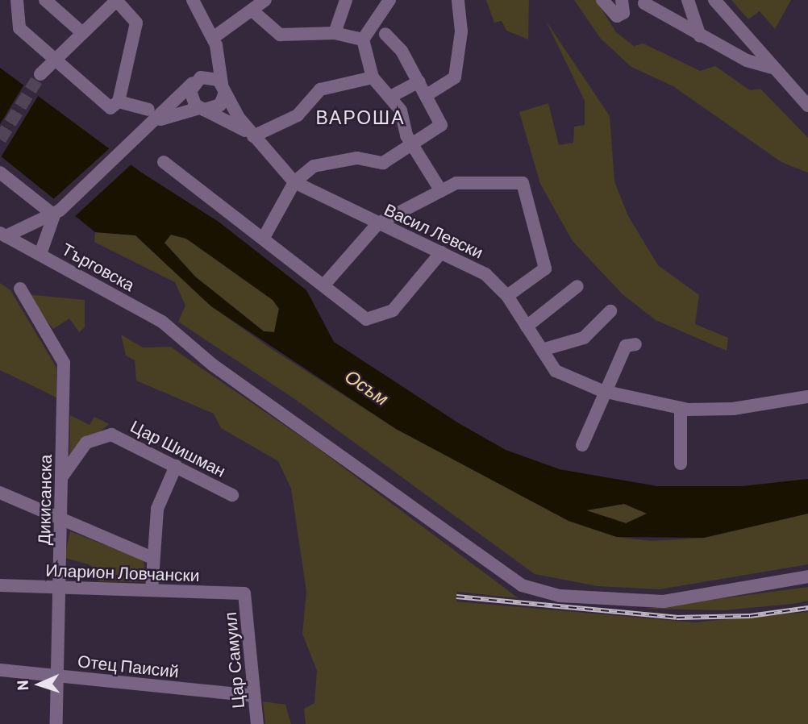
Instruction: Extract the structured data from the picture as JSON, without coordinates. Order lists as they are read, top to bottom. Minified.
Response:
{"streets":{"street":["Васил Левски","Търговска","Цар Шишман","Дикисанска","Иларион Ловчански","Цар Самуил","Отец Паисий"]},"crossings":[["Цар Шишман","Дикисанска"],["Дикисанска","Иларион Ловчански"],["Дикисанска","Отец Паисий"],["Иларион Ловчански","Цар Самуил"],["Цар Самуил","Отец Паисий"]],"districts":["ВАРОША"],"water":["Осъм"],"north":"left"}
